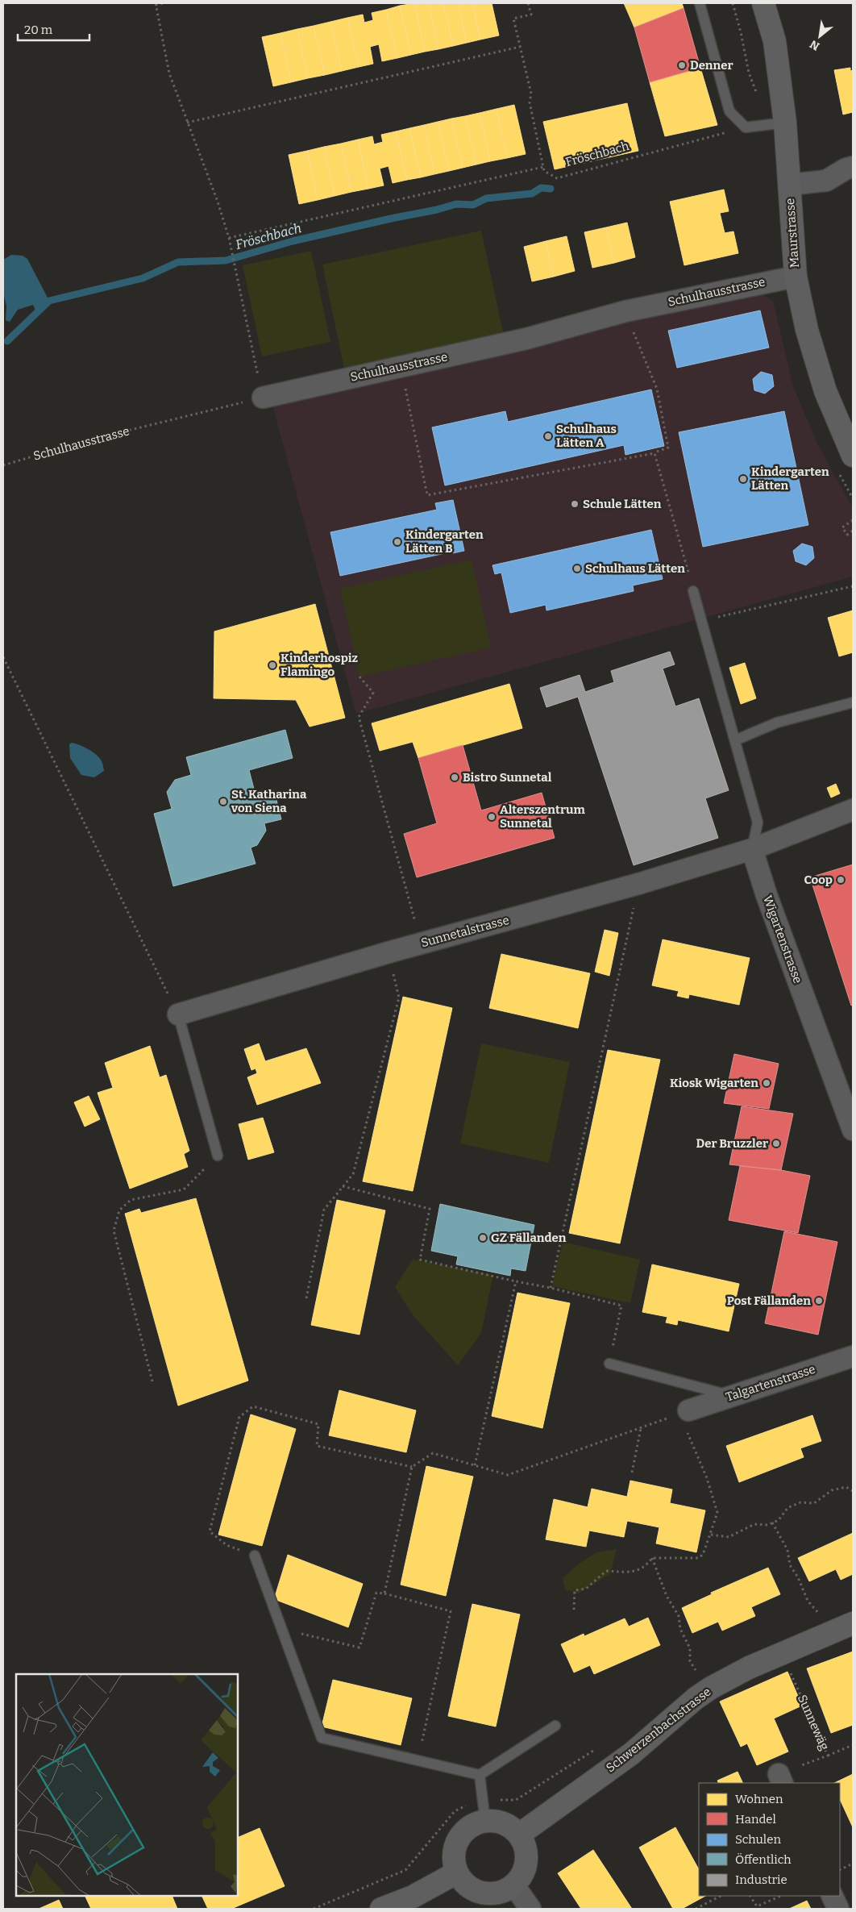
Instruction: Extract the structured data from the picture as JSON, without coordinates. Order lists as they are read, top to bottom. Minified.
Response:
{"streets":{"main road":["Maurstrasse","Schwerzenbachstrasse"],"street":["Schulhausstrasse","Sunnetalstrasse","Wigartenstrasse","Talgartenstrasse"],"path":["Fröschbach","Sunnewäg"]},"crossings":[["Maurstrasse","Schulhausstrasse"],["Sunnetalstrasse","Wigartenstrasse"],["Sunnewäg","Schwerzenbachstrasse"]],"water":["Fröschbach"],"places":["Denner","Schulhaus Lätten A","Kindergarten Lätten","Schule Lätten","Kindergarten Lätten B","Schulhaus Lätten","Kinderhospiz Flamingo","Bistro Sunnetal","St. Katharina von Siena","Alterszentrum Sunnetal","Coop","Kiosk Wigarten","Der Bruzzler","GZ Fällanden","Post Fällanden"],"legend":["Wohnen","Handel","Schulen","Öffentlich","Industrie"],"scale_bar":"20 m","north":"bottom left"}
